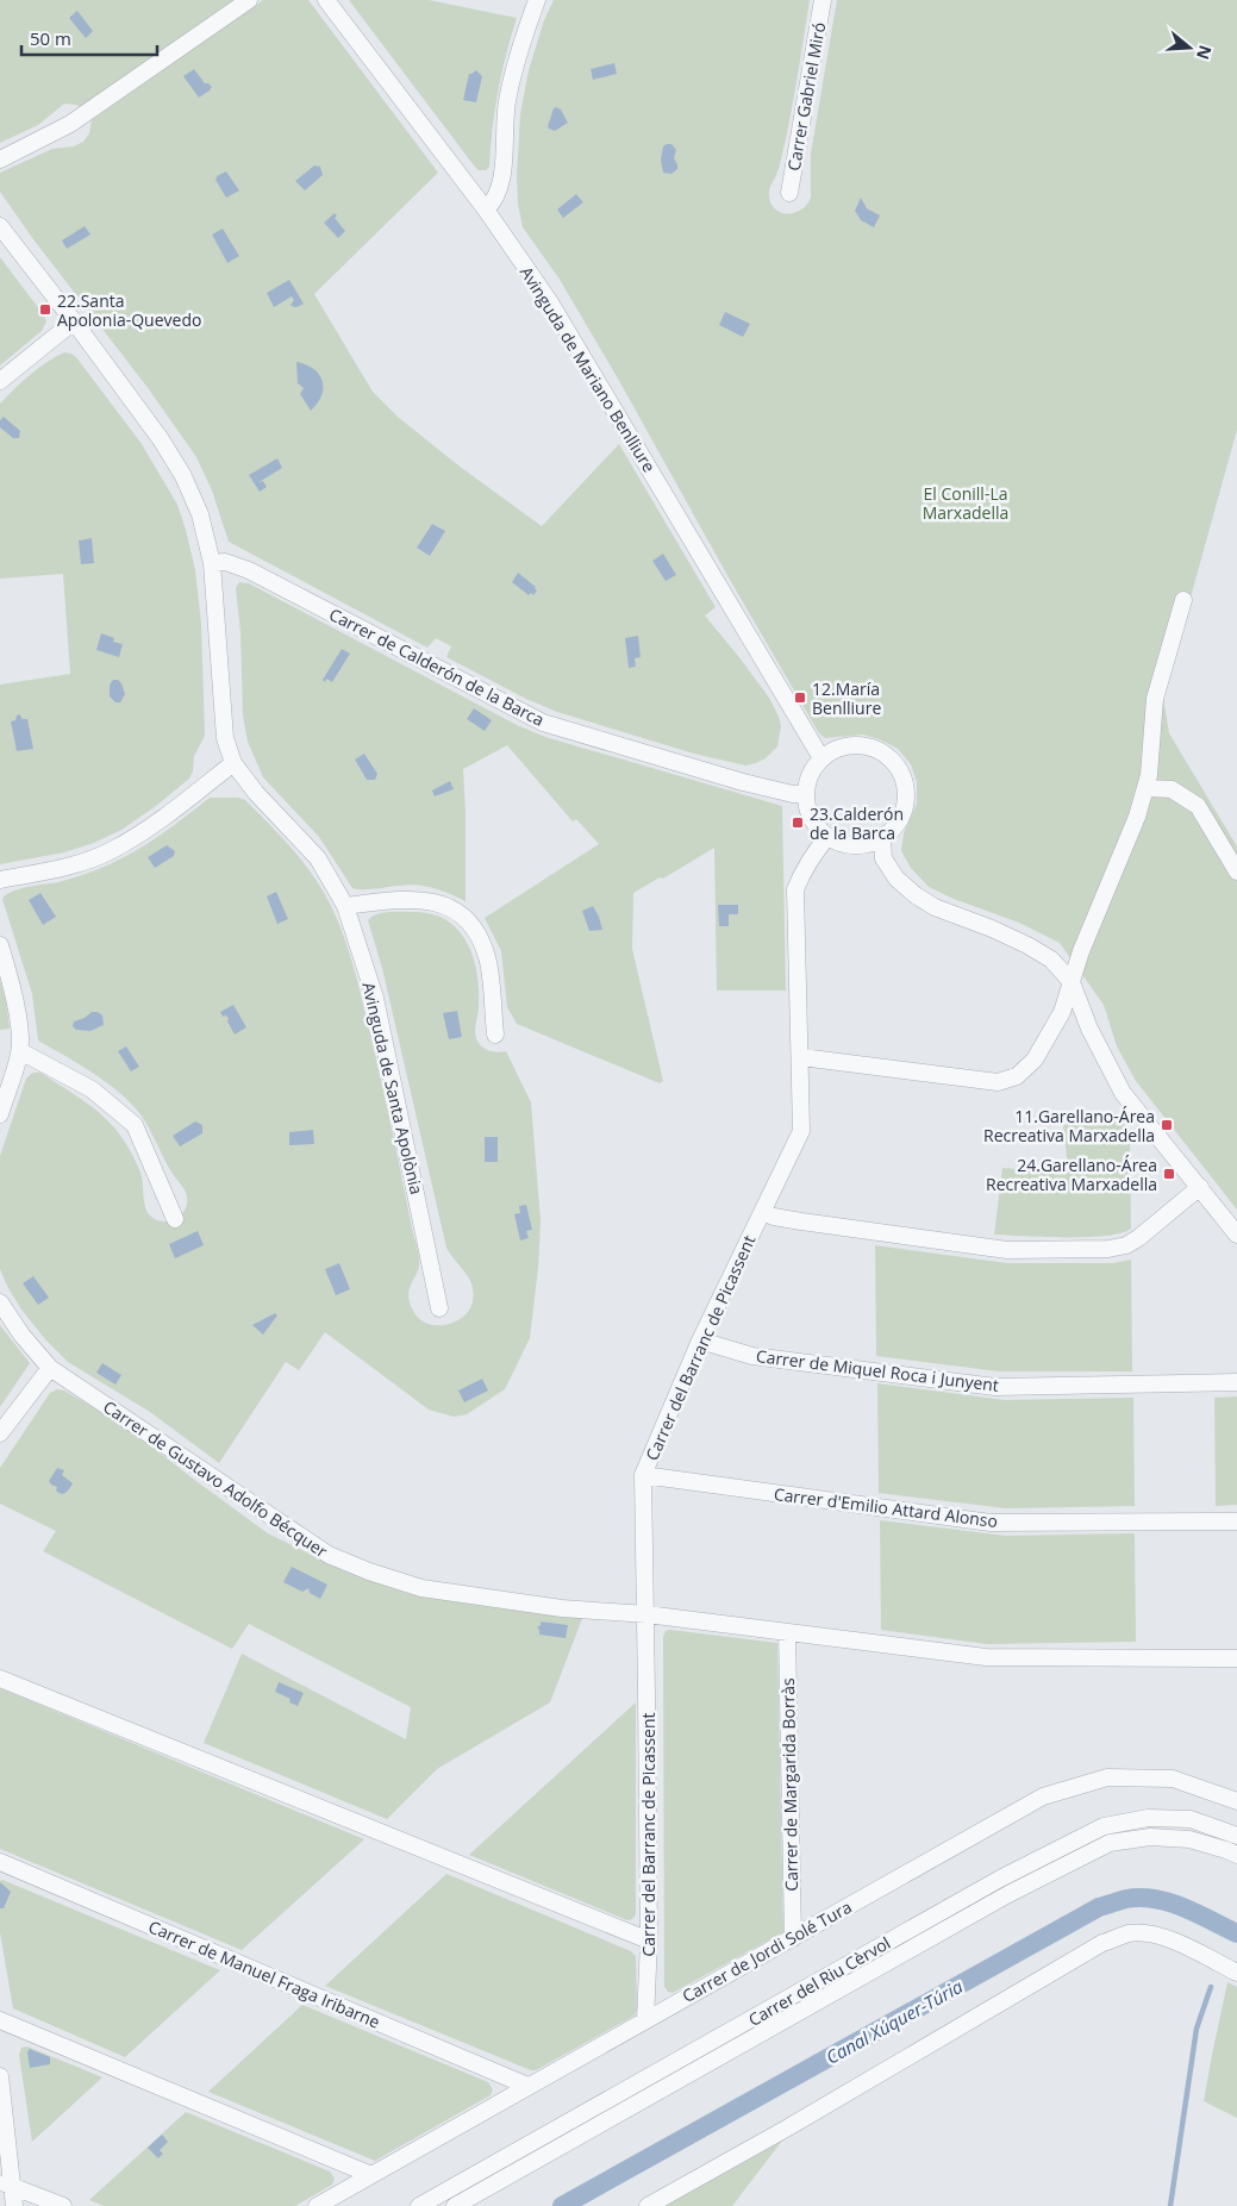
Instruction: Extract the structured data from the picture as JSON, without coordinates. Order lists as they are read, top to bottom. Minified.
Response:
{"streets":{"street":["Carrer Gabriel Miró","Avinguda de Mariano Benlliure","Carrer de Calderón de la Barca","Avinguda de Santa Apolònia","Carrer del Barranc de Picassent","Carrer de Miquel Roca i Junyent","Carrer de Gustavo Adolfo Bécquer","Carrer d'Emilio Attard Alonso","Carrer de Margarida Borràs","Carrer de Jordi Solé Tura","Carrer de Manuel Fraga Iribarne","Carrer del Riu Cèrvol"]},"crossings":[["Avinguda de Mariano Benlliure","Carrer de Calderón de la Barca"],["Avinguda de Mariano Benlliure","Carrer del Barranc de Picassent"],["Carrer de Calderón de la Barca","Avinguda de Santa Apolònia"],["Carrer de Calderón de la Barca","Carrer del Barranc de Picassent"],["Carrer del Barranc de Picassent","Carrer de Miquel Roca i Junyent"],["Carrer del Barranc de Picassent","Carrer de Gustavo Adolfo Bécquer"],["Carrer del Barranc de Picassent","Carrer d'Emilio Attard Alonso"],["Carrer del Barranc de Picassent","Carrer de Jordi Solé Tura"],["Carrer de Gustavo Adolfo Bécquer","Carrer de Margarida Borràs"],["Carrer de Margarida Borràs","Carrer de Jordi Solé Tura"],["Carrer de Jordi Solé Tura","Carrer de Manuel Fraga Iribarne"]],"water":["Canal Xúquer-Túria"],"parks":["El Conill-La Marxadella"],"places":{"transit":["22.Santa Apolonia-Quevedo","12.María Benlliure","23.Calderón de la Barca","11.Garellano-Área Recreativa Marxadella","24.Garellano-Área Recreativa Marxadella"]},"scale_bar":"50 m","north":"right"}
